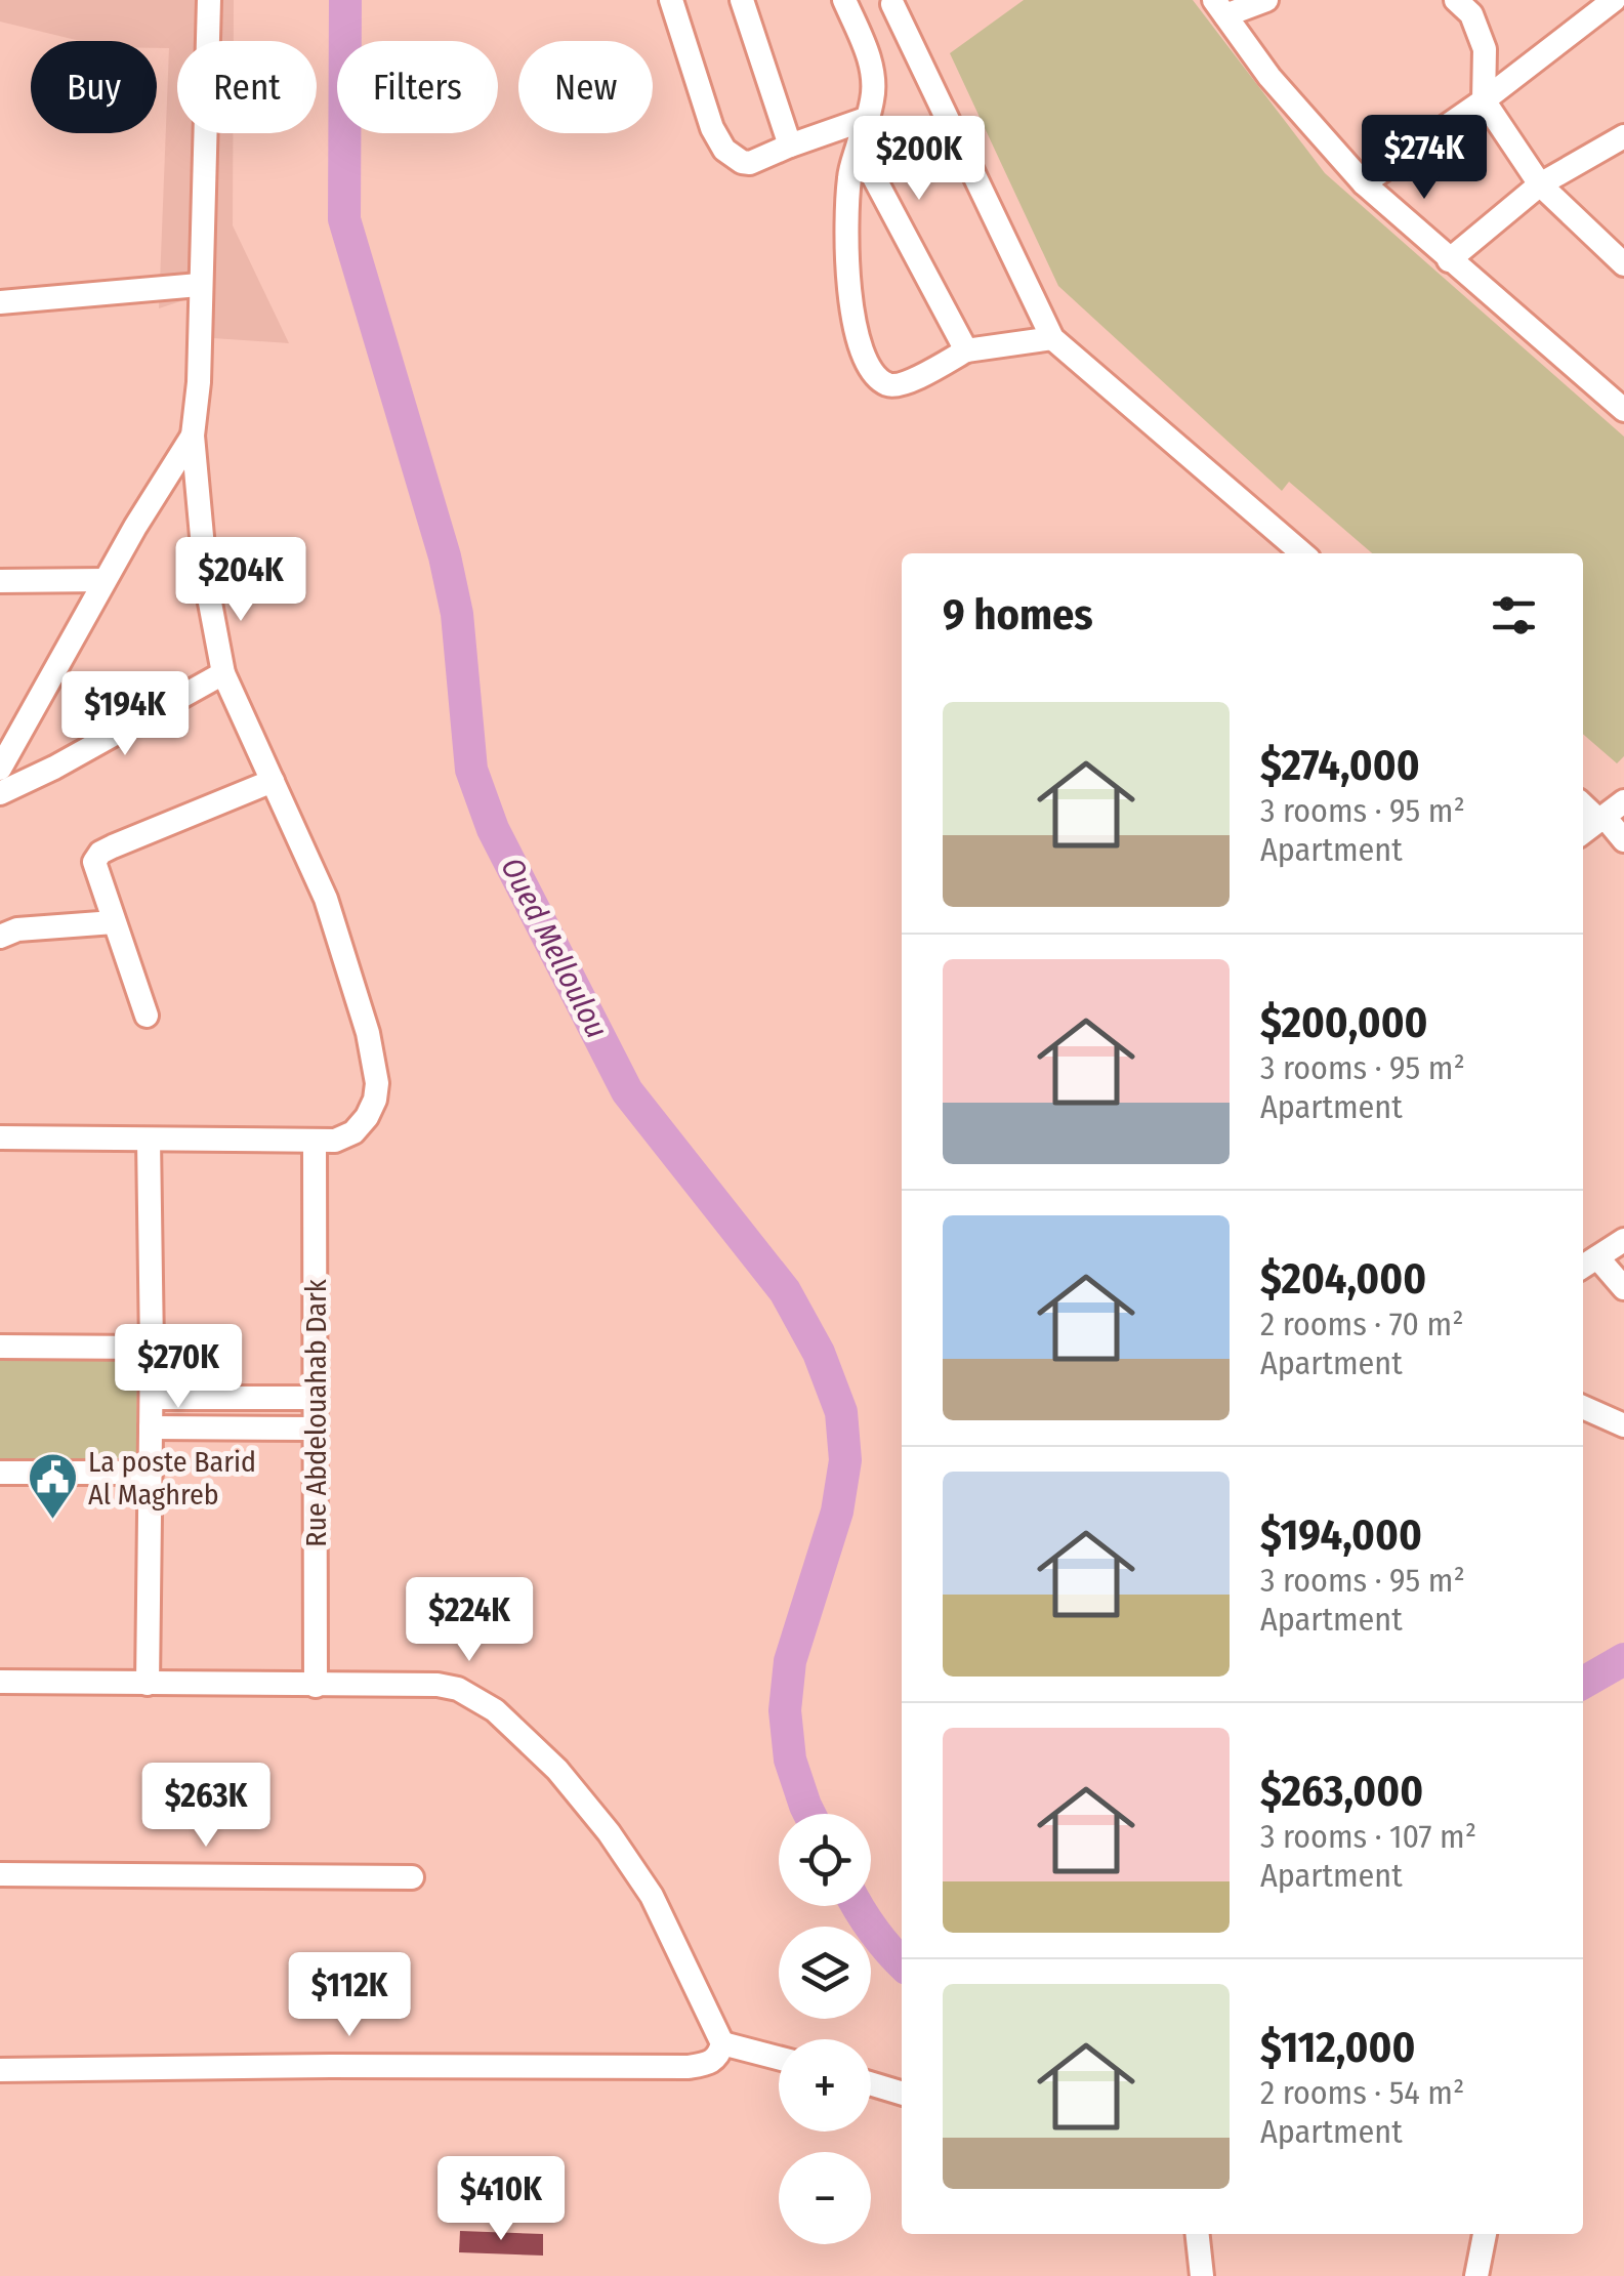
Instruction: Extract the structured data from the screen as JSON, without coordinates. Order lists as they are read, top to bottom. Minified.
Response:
{"streets":{"street":["Rue Abdelouahab Dark"]},"water":["Oued Melloulou"],"places":{"public building":["La poste Barid Al Maghreb"]},"page":{"chip":["Buy","Rent","Filters","New"],"price":["$274K","$200K","$204K","$194K","$270K","$224K","$263K","$112K","$410K"],"heading":"9 homes","list":[{"name":"$274,000","note":"3 rooms · 95 m² · Apartment"},{"name":"$200,000","note":"3 rooms · 95 m² · Apartment"},{"name":"$204,000","note":"2 rooms · 70 m² · Apartment"},{"name":"$194,000","note":"3 rooms · 95 m² · Apartment"},{"name":"$263,000","note":"3 rooms · 107 m² · Apartment"},{"name":"$112,000","note":"2 rooms · 54 m² · Apartment"}],"map_buttons":["+","−"]}}
